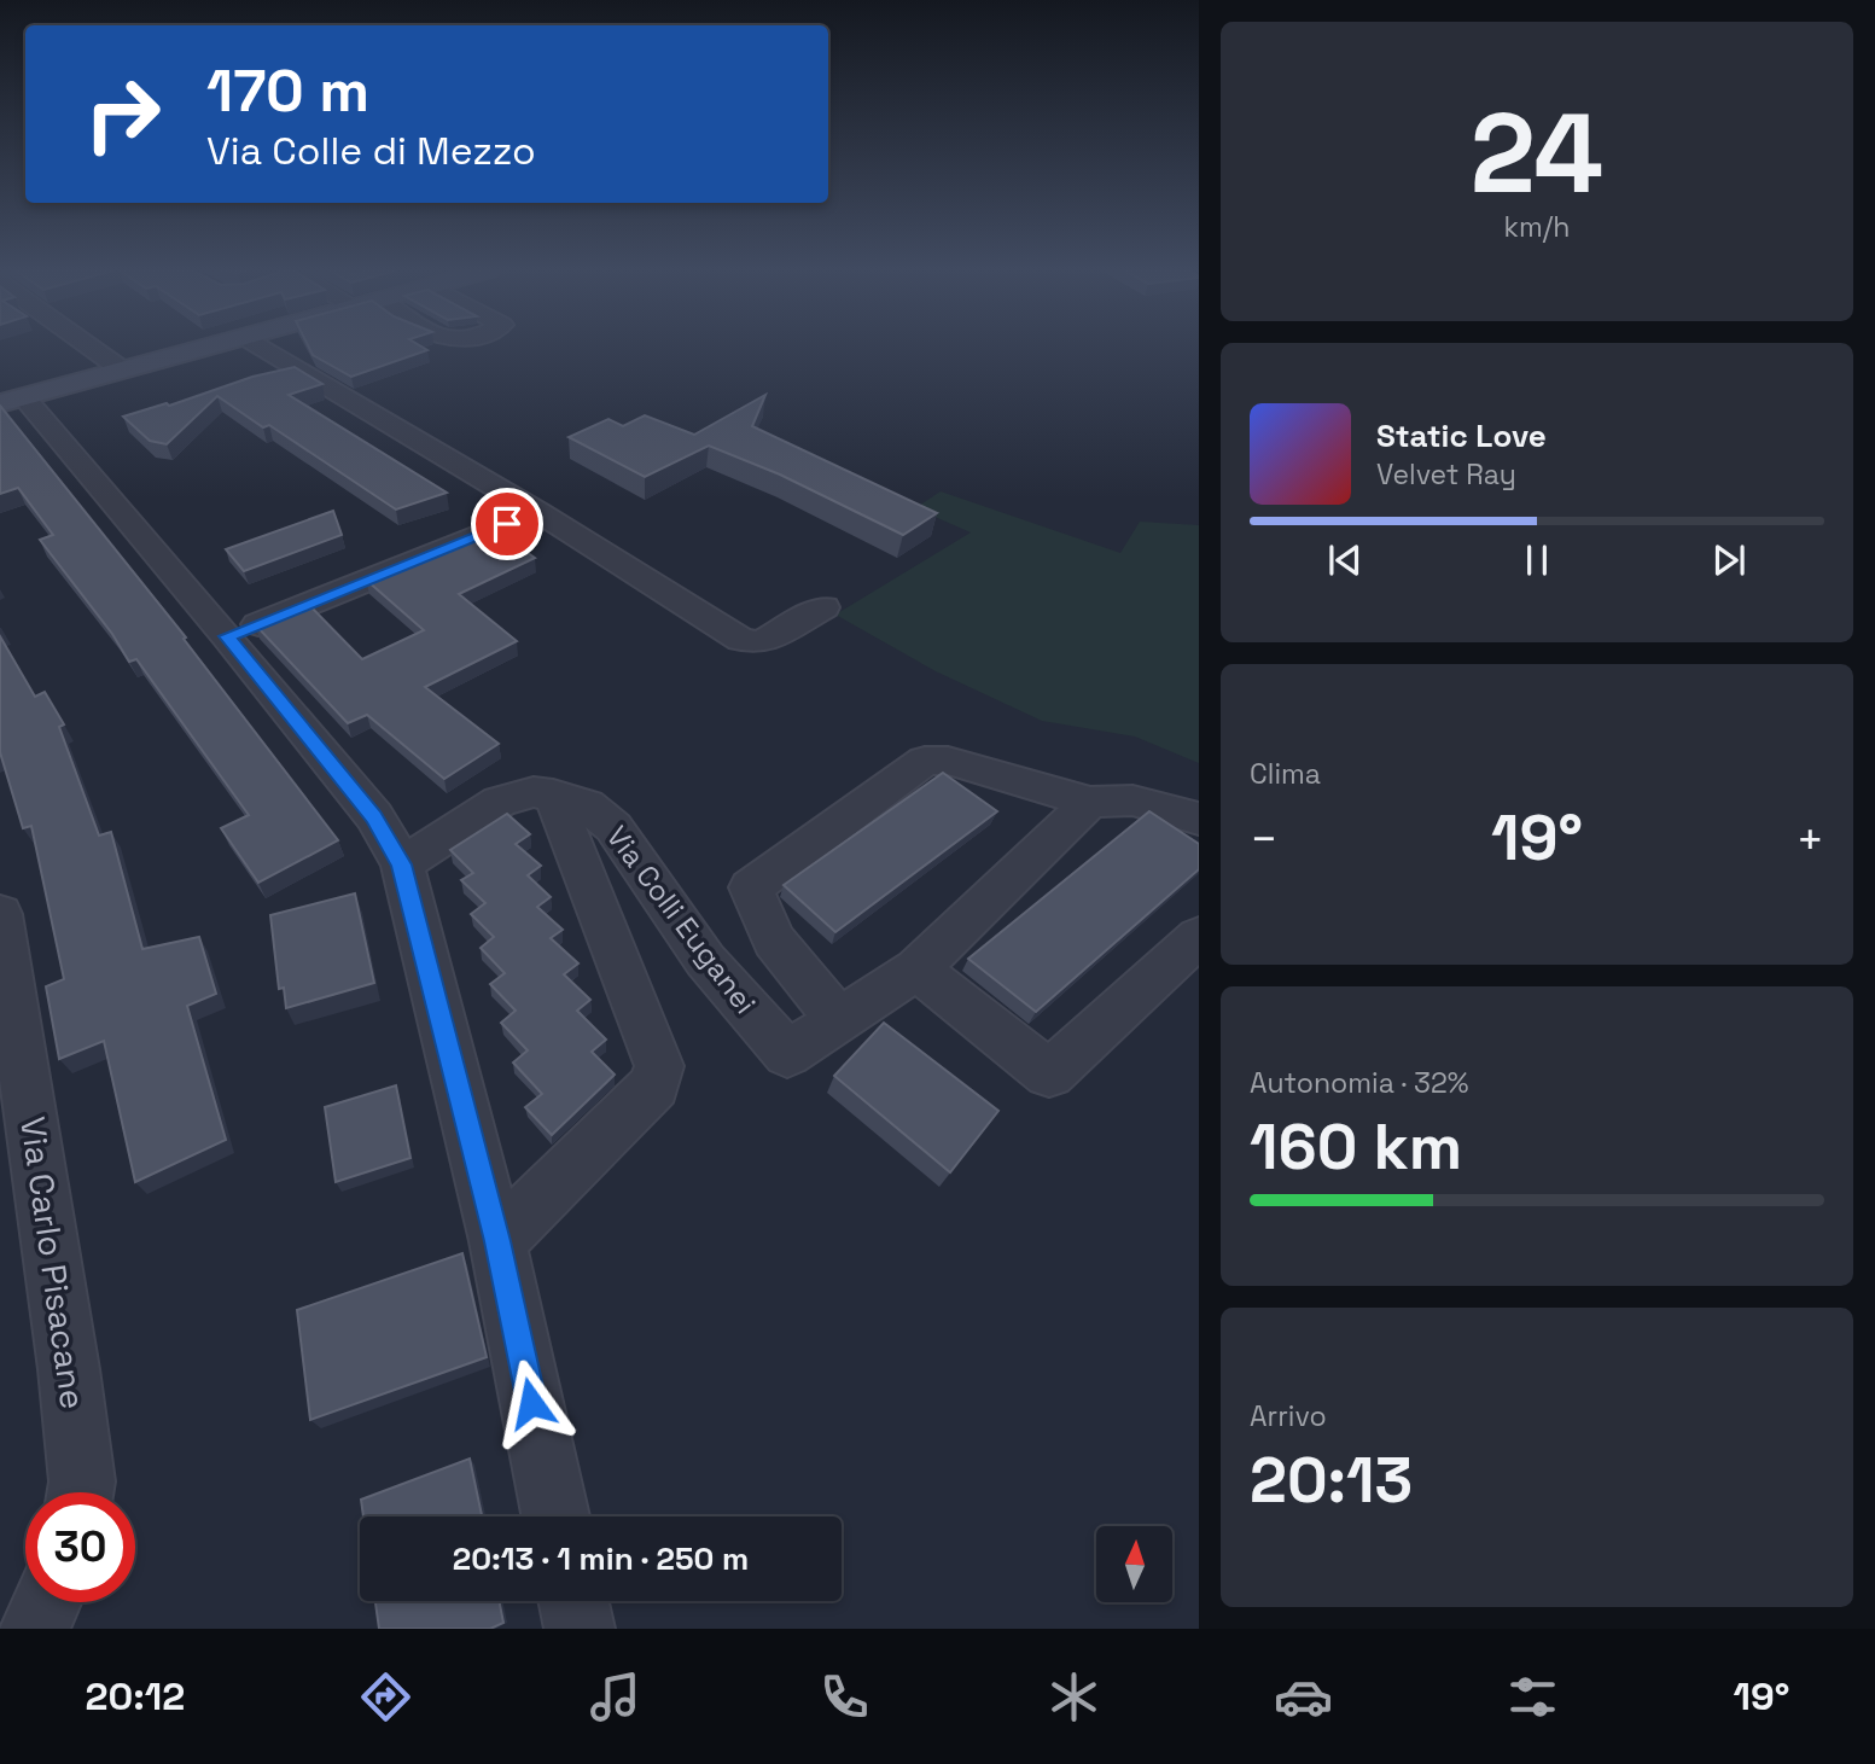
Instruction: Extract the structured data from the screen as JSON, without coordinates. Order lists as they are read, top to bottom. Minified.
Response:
{"streets":{"street":["Via Colli Euganei","Via Carlo Pisacane"]},"north":"top","page":{"tile":[["24","km/h"],"Clima",["Autonomia · 32%","160 km"],["Arrivo","20:13"]],"turn":["170 m","Via Colle di Mezzo"],"song":["Static Love","Velvet Ray"],"heat":["−","19°","+"],"limit":"30","trip":"20:13 · 1 min · 250 m","tabs":["20:12","19°"]}}
